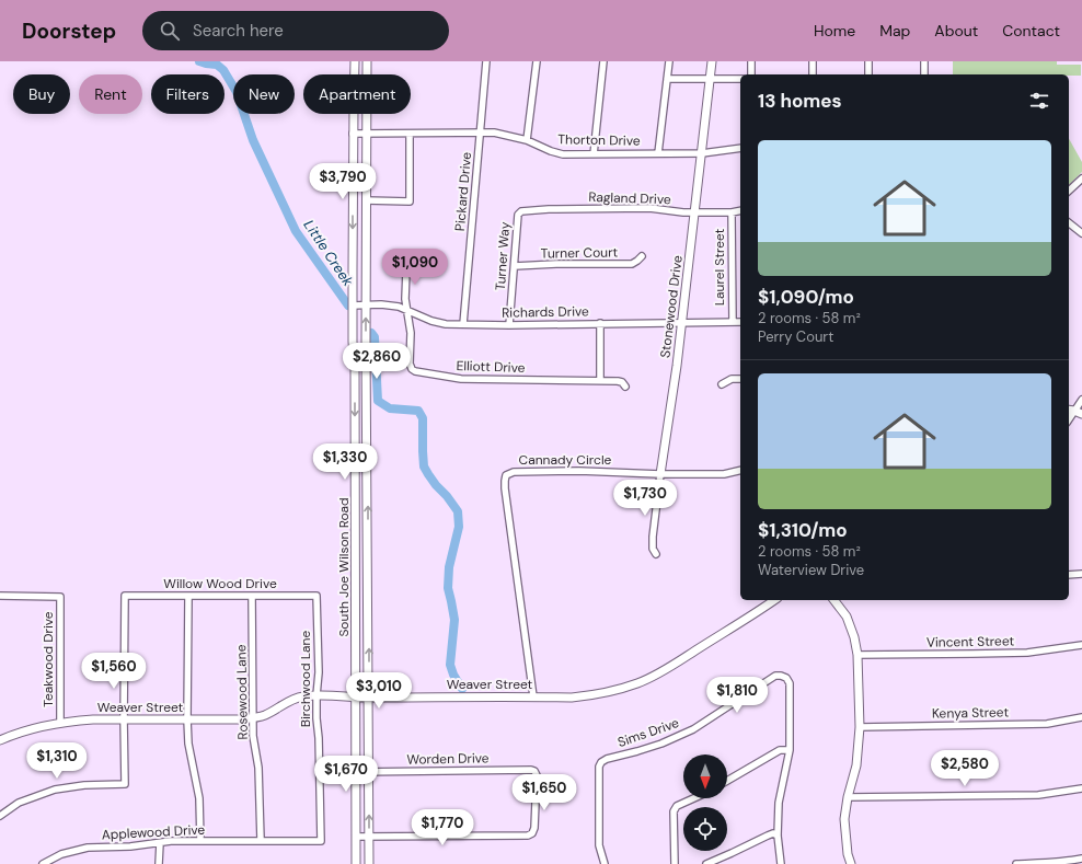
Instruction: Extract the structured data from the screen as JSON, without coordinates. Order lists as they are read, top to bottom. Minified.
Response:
{"streets":{"main road":["Stonewood Drive","South Joe Wilson Road","Weaver Street"],"street":["Thorton Drive","Pickard Drive","Ragland Drive","Turner Court","Turner Way","Laurel Street","Richards Drive","Elliott Drive","Cannady Circle","Willow Wood Drive","Vincent Street","Teakwood Drive","Birchwood Lane","Rosewood Lane","Kenya Street","Sims Drive","Worden Drive","Applewood Drive"]},"crossings":[["Thorton Drive","Pickard Drive"],["Thorton Drive","Stonewood Drive"],["Thorton Drive","South Joe Wilson Road"],["Pickard Drive","Richards Drive"],["Ragland Drive","Turner Way"],["Ragland Drive","Laurel Street"],["Ragland Drive","Stonewood Drive"],["Turner Court","Turner Way"],["Turner Way","Richards Drive"],["Laurel Street","Richards Drive"],["Stonewood Drive","Richards Drive"],["Stonewood Drive","Cannady Circle"],["Richards Drive","Elliott Drive"],["Richards Drive","South Joe Wilson Road"],["Cannady Circle","Weaver Street"],["South Joe Wilson Road","Weaver Street"],["South Joe Wilson Road","Worden Drive"],["Willow Wood Drive","Birchwood Lane"],["Willow Wood Drive","Weaver Street"],["Willow Wood Drive","Rosewood Lane"],["Teakwood Drive","Weaver Street"],["Birchwood Lane","Weaver Street"],["Birchwood Lane","Applewood Drive"],["Weaver Street","Rosewood Lane"],["Rosewood Lane","Applewood Drive"]],"water":["Little Creek"],"north":"bottom","page":{"header":"Doorstep","search":"Search here","nav":["Home","Map","About","Contact"],"chip":["Buy","Rent","Filters","New","Apartment"],"heading":"13 homes","list":[{"name":"$1,090/mo","note":"2 rooms · 58 m² · Perry Court"},{"name":"$1,310/mo","note":"2 rooms · 58 m² · Waterview Drive"}],"price":["$3,790","$1,090","$2,860","$1,330","$1,730","$1,560","$3,010","$1,810","$1,310","$2,580","$1,670","$1,650","$1,770"]}}
